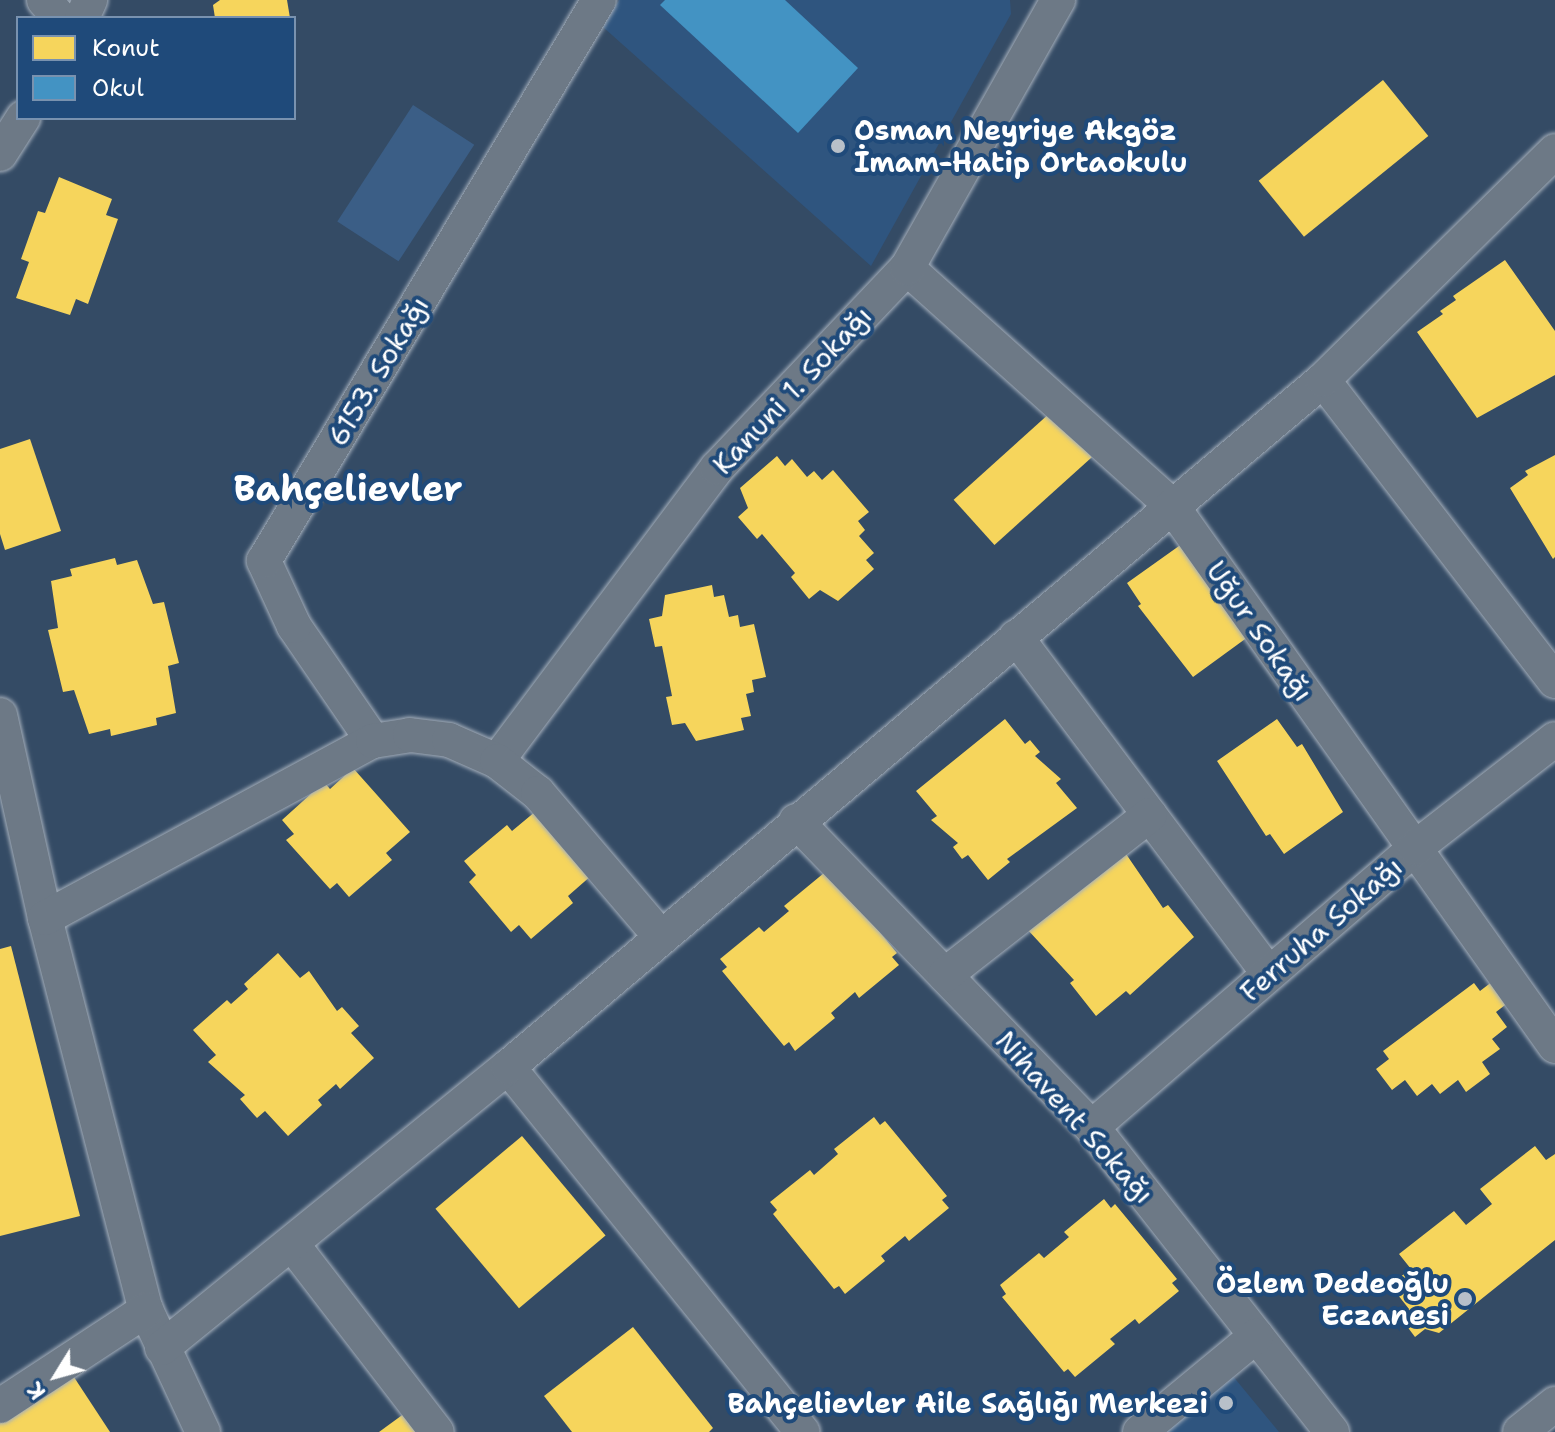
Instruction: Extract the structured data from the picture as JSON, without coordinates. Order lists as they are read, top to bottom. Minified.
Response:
{"streets":{"street":["6153. Sokağı","Kanuni 1. Sokağı","Uğur Sokağı","Ferruha Sokağı","Nihavent Sokağı"]},"crossings":[["Kanuni 1. Sokağı","Uğur Sokağı"],["Uğur Sokağı","Ferruha Sokağı"],["Ferruha Sokağı","Nihavent Sokağı"]],"districts":["Bahçelievler"],"places":["Osman Neyriye Akgöz İmam-Hatip Ortaokulu","Özlem Dedeoğlu Eczanesi","Bahçelievler Aile Sağlığı Merkezi"],"legend":["Konut","Okul"],"north":"bottom left"}
